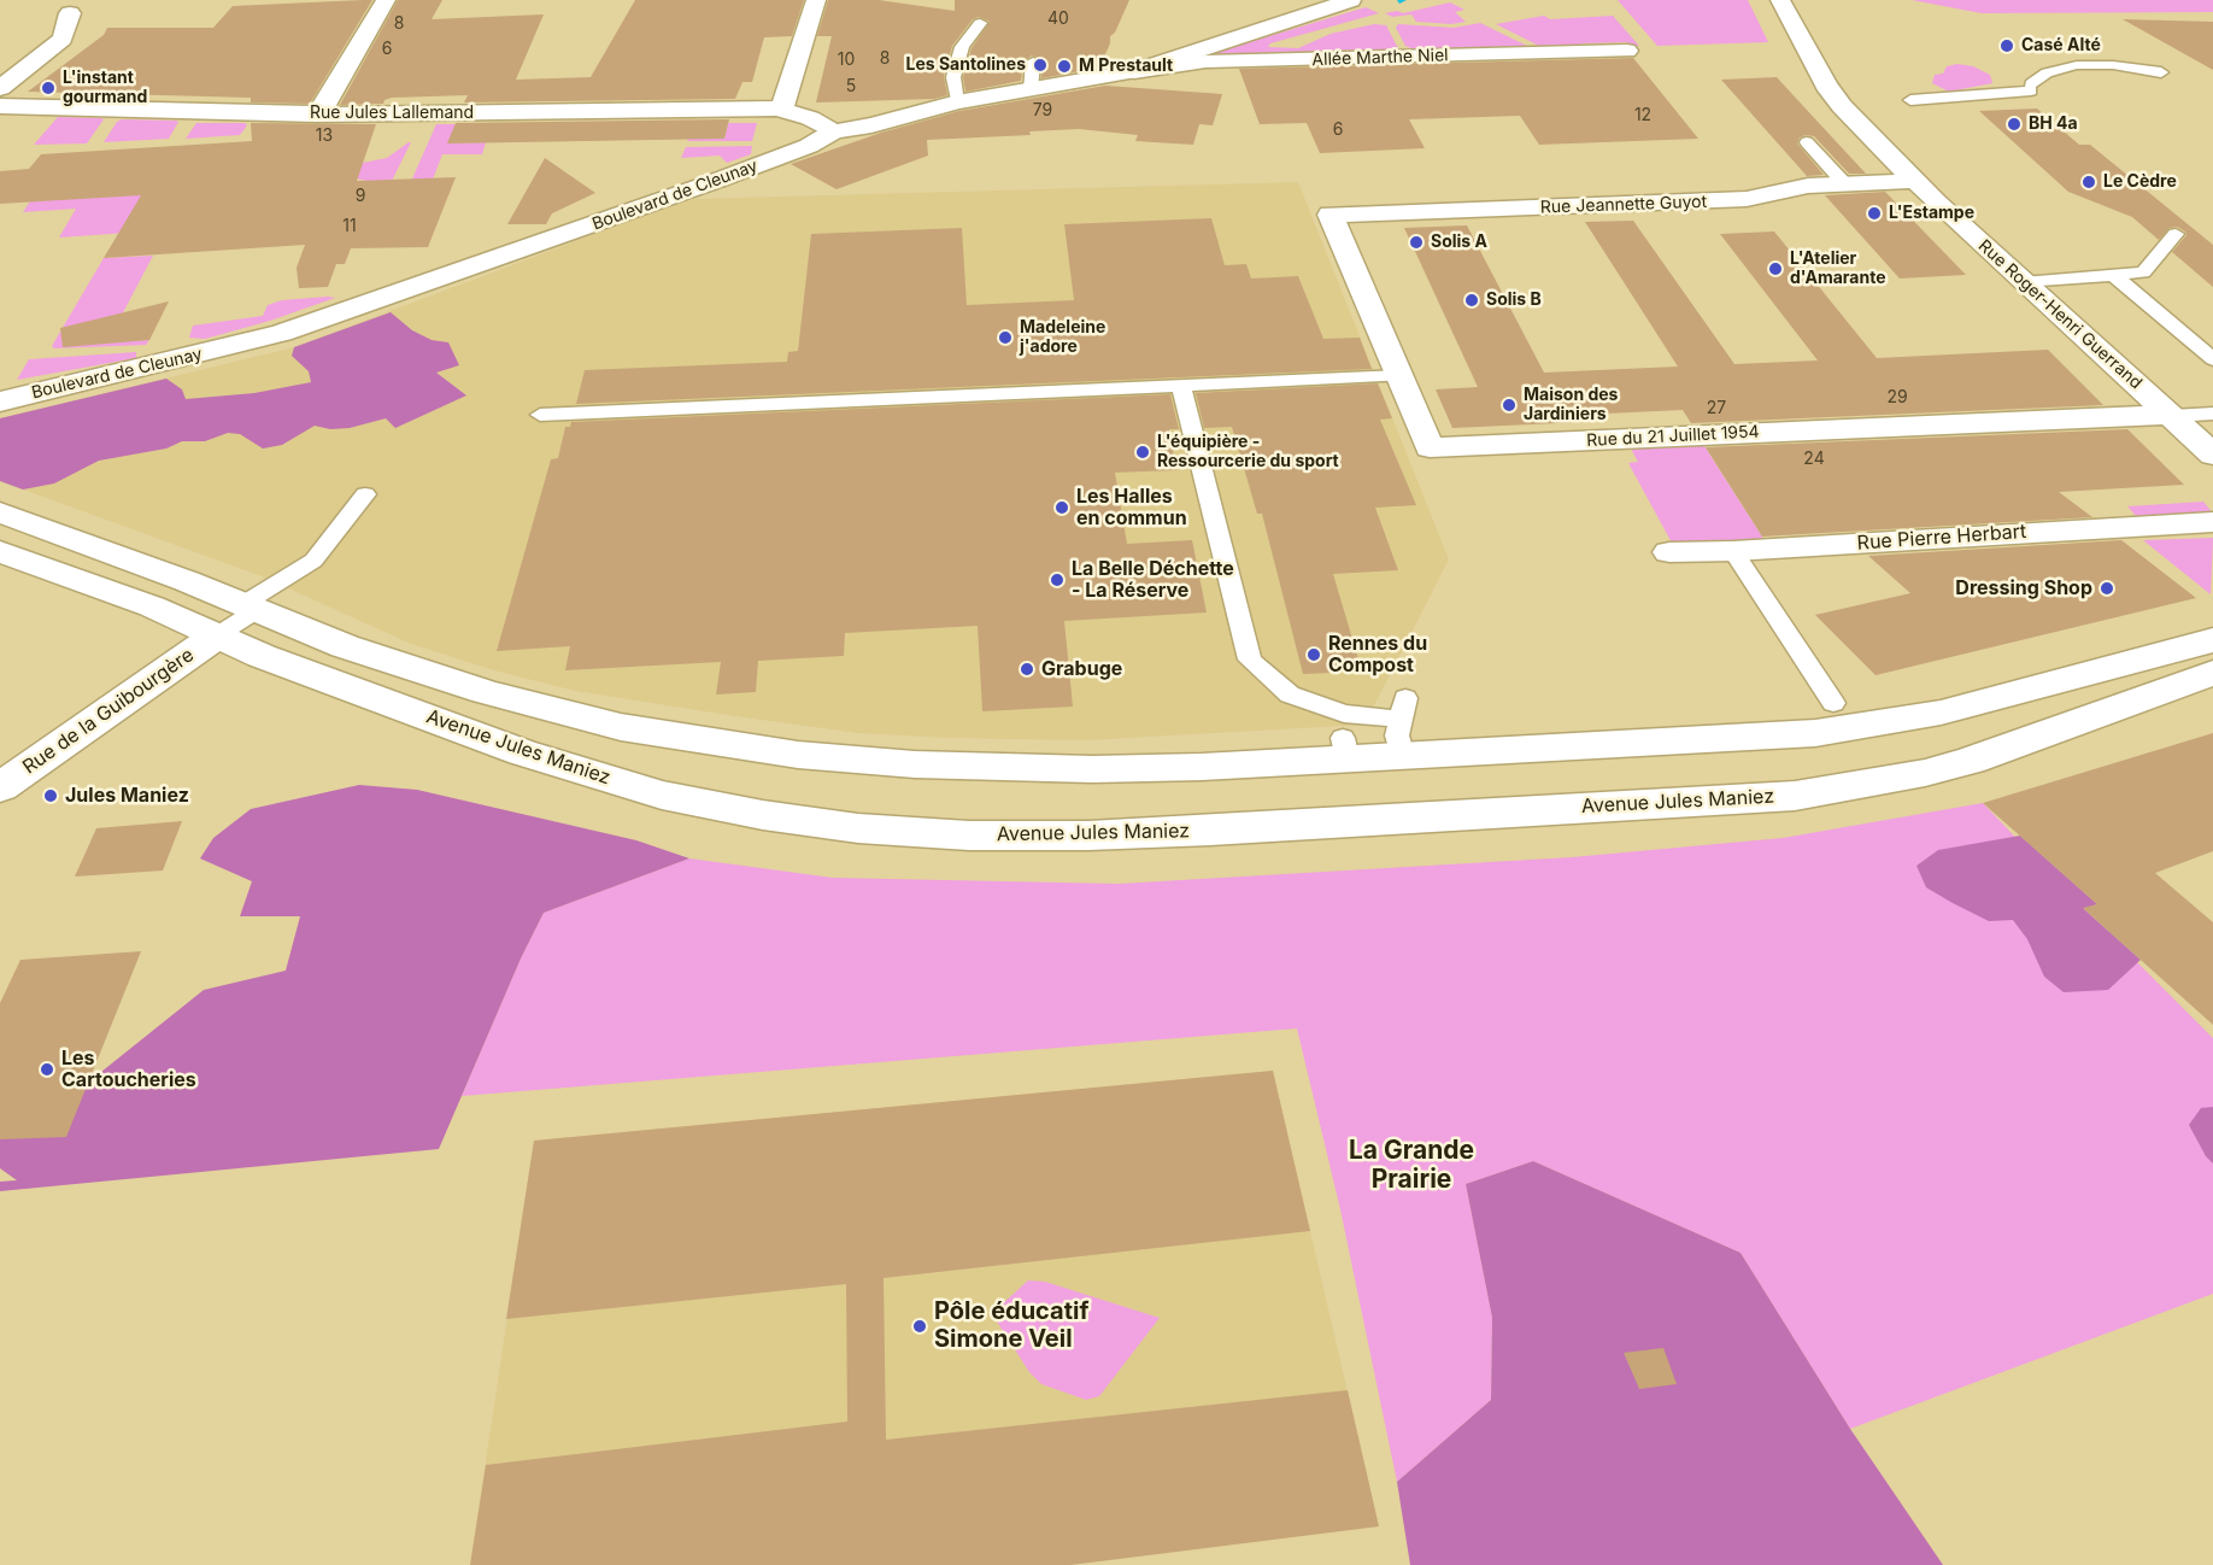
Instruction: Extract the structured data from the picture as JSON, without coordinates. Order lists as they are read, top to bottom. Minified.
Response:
{"streets":{"street":["Allée Marthe Niel","Rue Jules Lallemand","Boulevard de Cleunay","Rue Jeannette Guyot","Rue Roger-Henri Guerrand","Rue du 21 Juillet 1954","Rue Pierre Herbart","Rue de la Guibourgère","Avenue Jules Maniez"]},"crossings":[["Allée Marthe Niel","Boulevard de Cleunay"],["Rue Jeannette Guyot","Rue Roger-Henri Guerrand"],["Rue Jeannette Guyot","Rue du 21 Juillet 1954"],["Rue Roger-Henri Guerrand","Rue du 21 Juillet 1954"],["Rue de la Guibourgère","Avenue Jules Maniez"]],"districts":["La Grande Prairie"],"places":["Casé Alté","Les Santolines","M Prestault","L'instant gourmand","BH 4a","Le Cèdre","L'Estampe","Solis A","L'Atelier d'Amarante","Solis B","Madeleine j'adore","Maison des Jardiniers","L'équipière - Ressourcerie du sport","Les Halles en commun","La Belle Déchette - La Réserve","Dressing Shop","Rennes du Compost","Grabuge","Jules Maniez","Les Cartoucheries","Pôle éducatif Simone Veil"],"house_numbers":["40","8","6","8","10","5","79","12","6","13","9","11","29","27","24"]}
